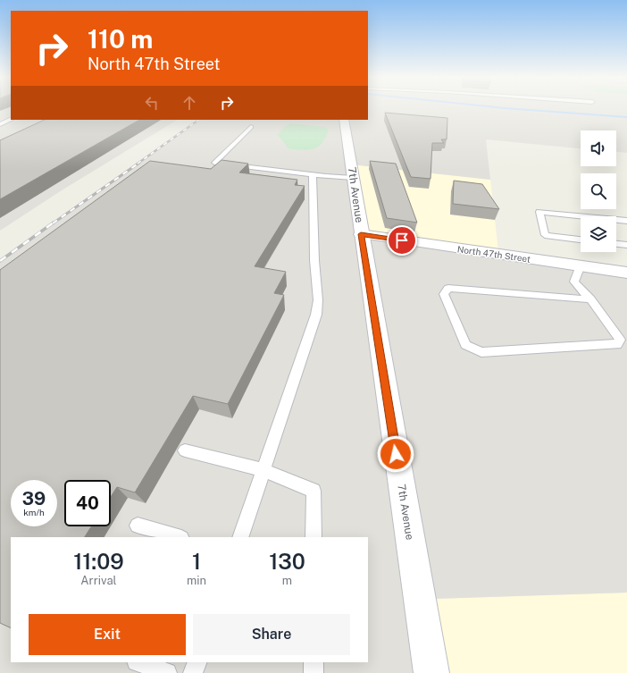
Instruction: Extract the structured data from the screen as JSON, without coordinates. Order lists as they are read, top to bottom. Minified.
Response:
{"streets":{"street":["7th Avenue","North 47th Street"]},"crossings":[["7th Avenue","North 47th Street"]],"page":{"turn":["110 m","North 47th Street"],"speed":"39 km/h","limit":"40","eta":["11:09","Arrival","1","min","130","m"],"buttons":["Exit","Share"]}}
